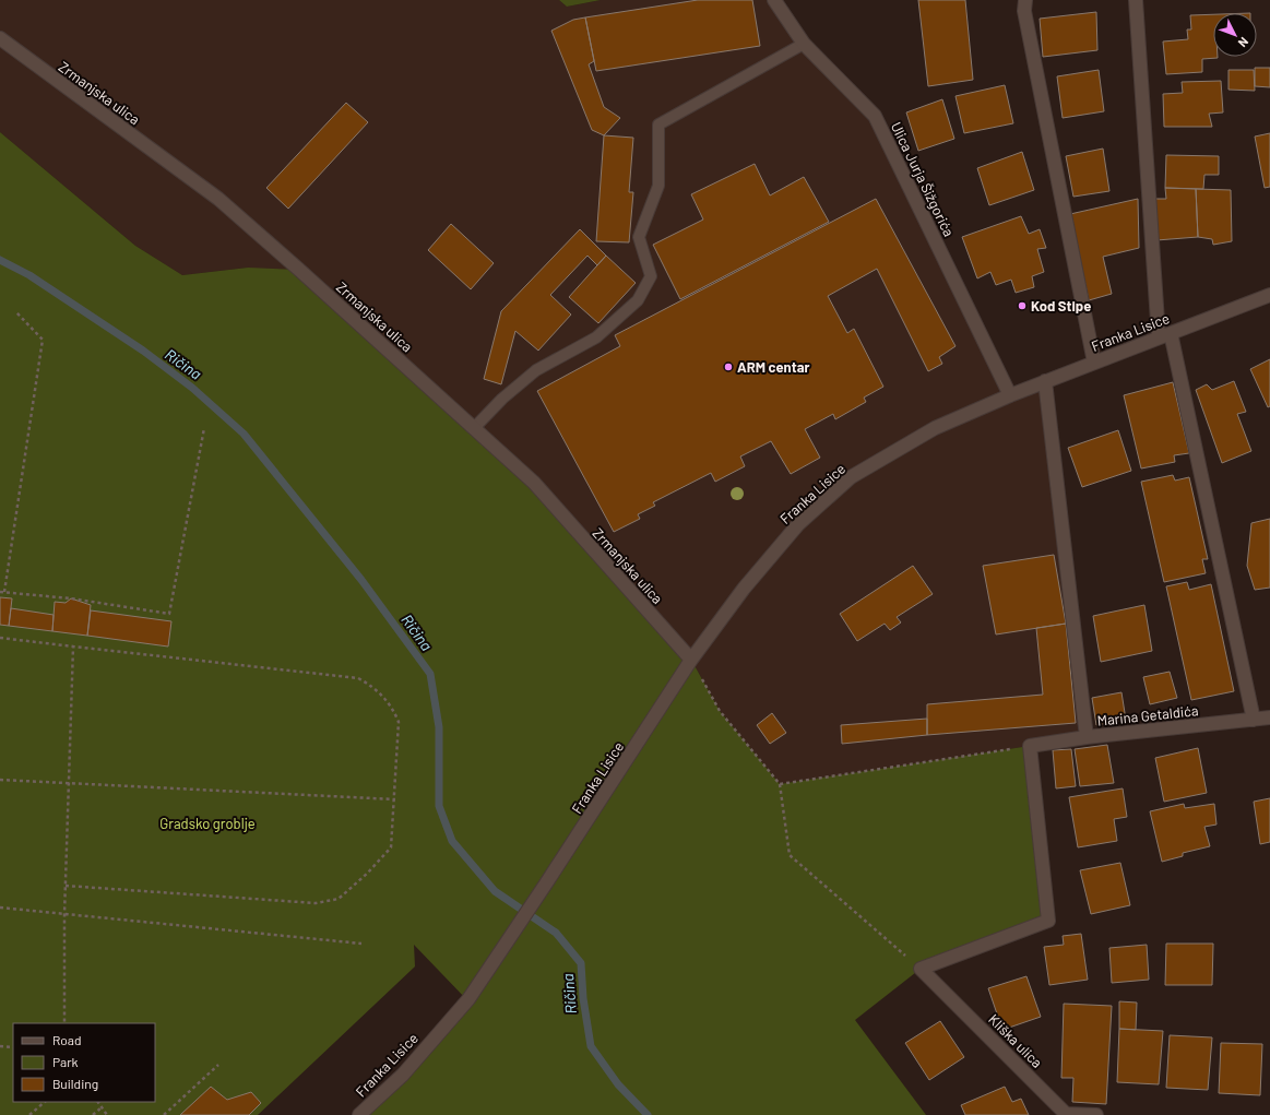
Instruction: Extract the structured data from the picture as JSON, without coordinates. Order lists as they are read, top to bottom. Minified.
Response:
{"streets":{"street":["Zrmanjska ulica","Ulica Jurja Šižgorića","Franka Lisice","Marina Getaldića","Kliška ulica"]},"crossings":[["Zrmanjska ulica","Franka Lisice"],["Ulica Jurja Šižgorića","Franka Lisice"]],"water":["Ričina"],"parks":["Gradsko groblje"],"places":["Kod Stipe","ARM centar"],"legend":["Road","Park","Building"],"north":"bottom right"}
